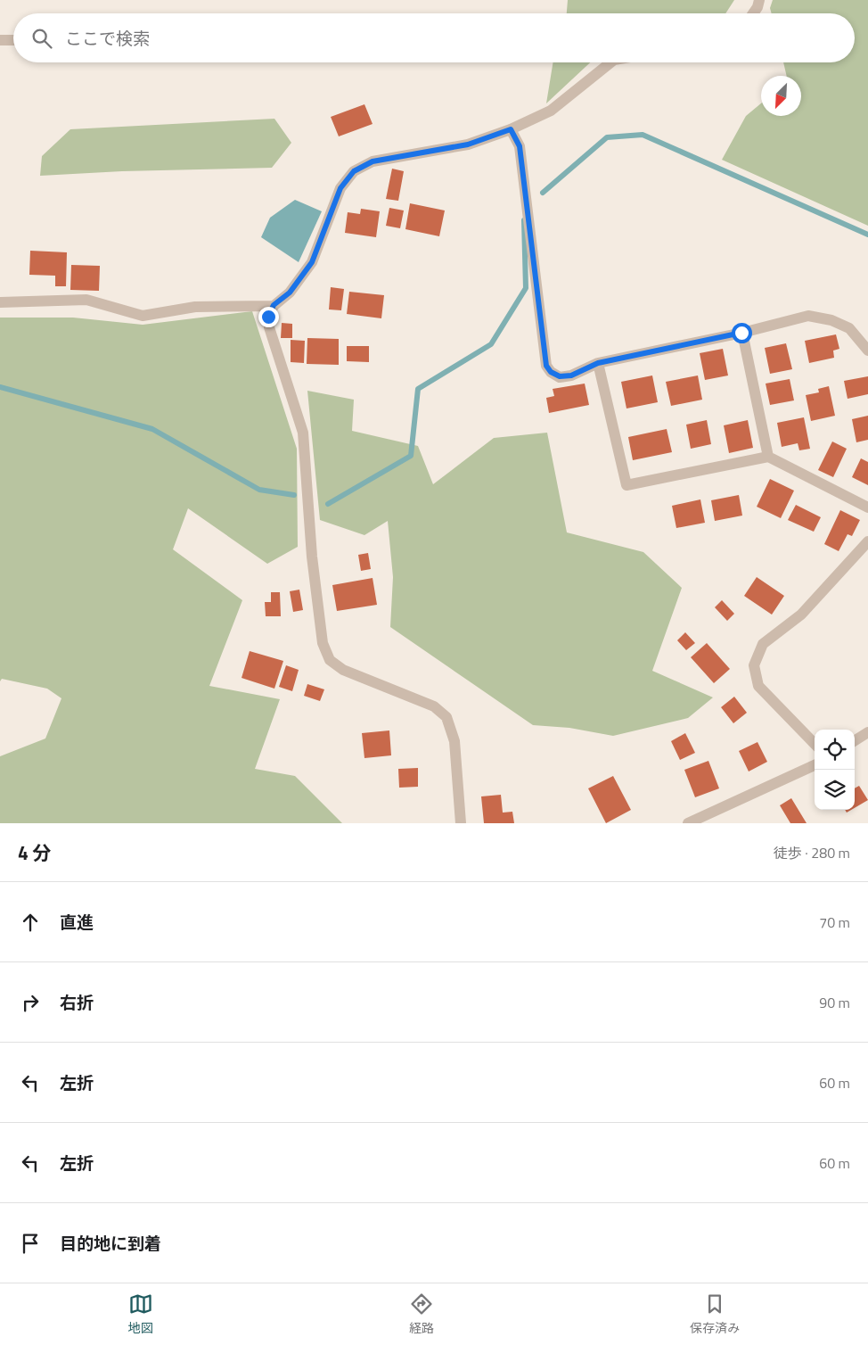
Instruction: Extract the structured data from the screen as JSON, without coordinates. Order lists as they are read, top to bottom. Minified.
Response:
{"north":"bottom left","page":{"search":"ここで検索","heading":["4 分","徒歩 · 280 m"],"list":[["直進","70 m"],["右折","90 m"],["左折","60 m"],["左折","60 m"],"目的地に到着"],"nav":["地図","経路","保存済み"]}}
